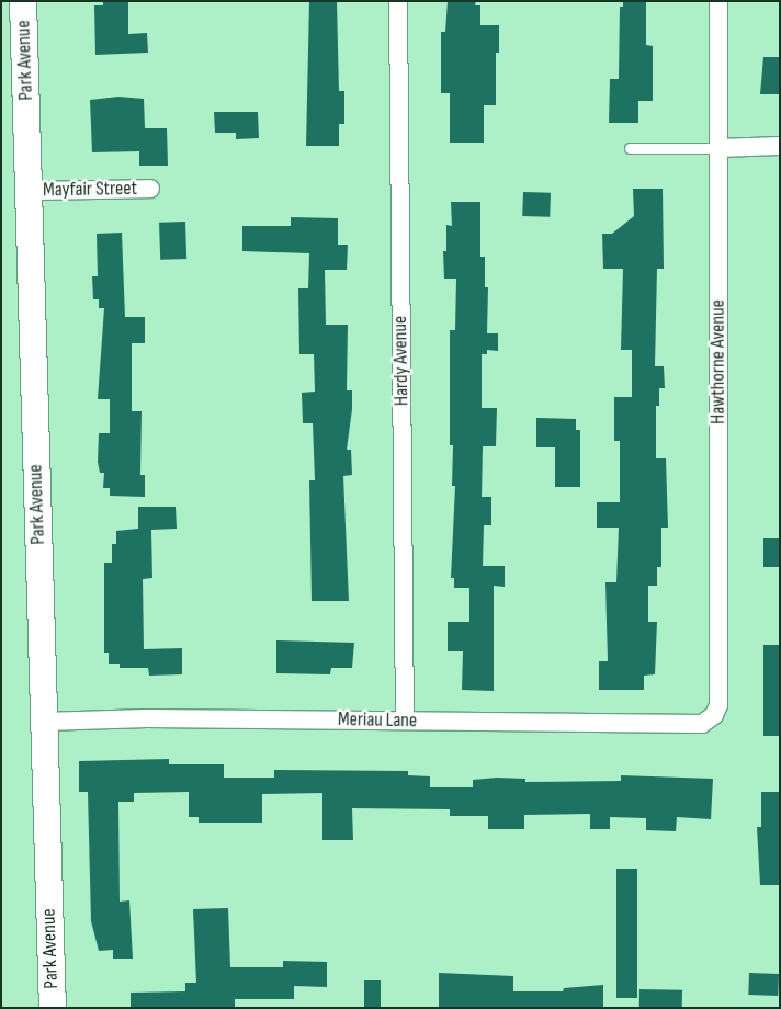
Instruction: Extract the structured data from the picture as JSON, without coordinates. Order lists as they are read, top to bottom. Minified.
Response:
{"streets":{"street":["Park Avenue","Mayfair Street","Hardy Avenue","Hawthorne Avenue","Meriau Lane"]},"crossings":[["Park Avenue","Mayfair Street"],["Park Avenue","Meriau Lane"],["Hardy Avenue","Meriau Lane"],["Hawthorne Avenue","Meriau Lane"]]}
